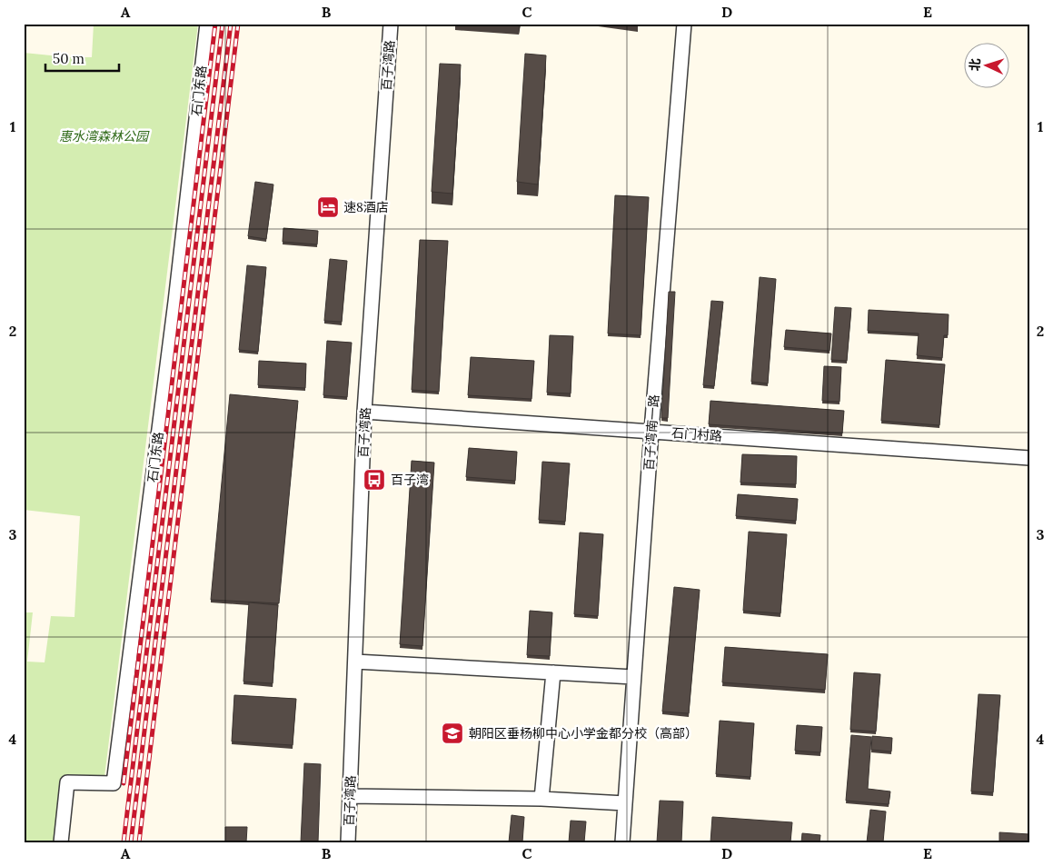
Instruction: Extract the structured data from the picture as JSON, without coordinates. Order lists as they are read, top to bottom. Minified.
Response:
{"streets":{"street":["百子湾路","石门东路","百子湾南一路","石门村路"]},"crossings":[["百子湾路","石门村路"],["百子湾南一路","石门村路"]],"parks":["惠水湾森林公园"],"places":{"hotel":["速8酒店"],"bus stop":["百子湾"],"school or university":["朝阳区垂杨柳中心小学金都分校（高部）"]},"scale_bar":"50 m","north":"left","grid":{"columns":["A","B","C","D","E"],"rows":["1","2","3","4"]}}
